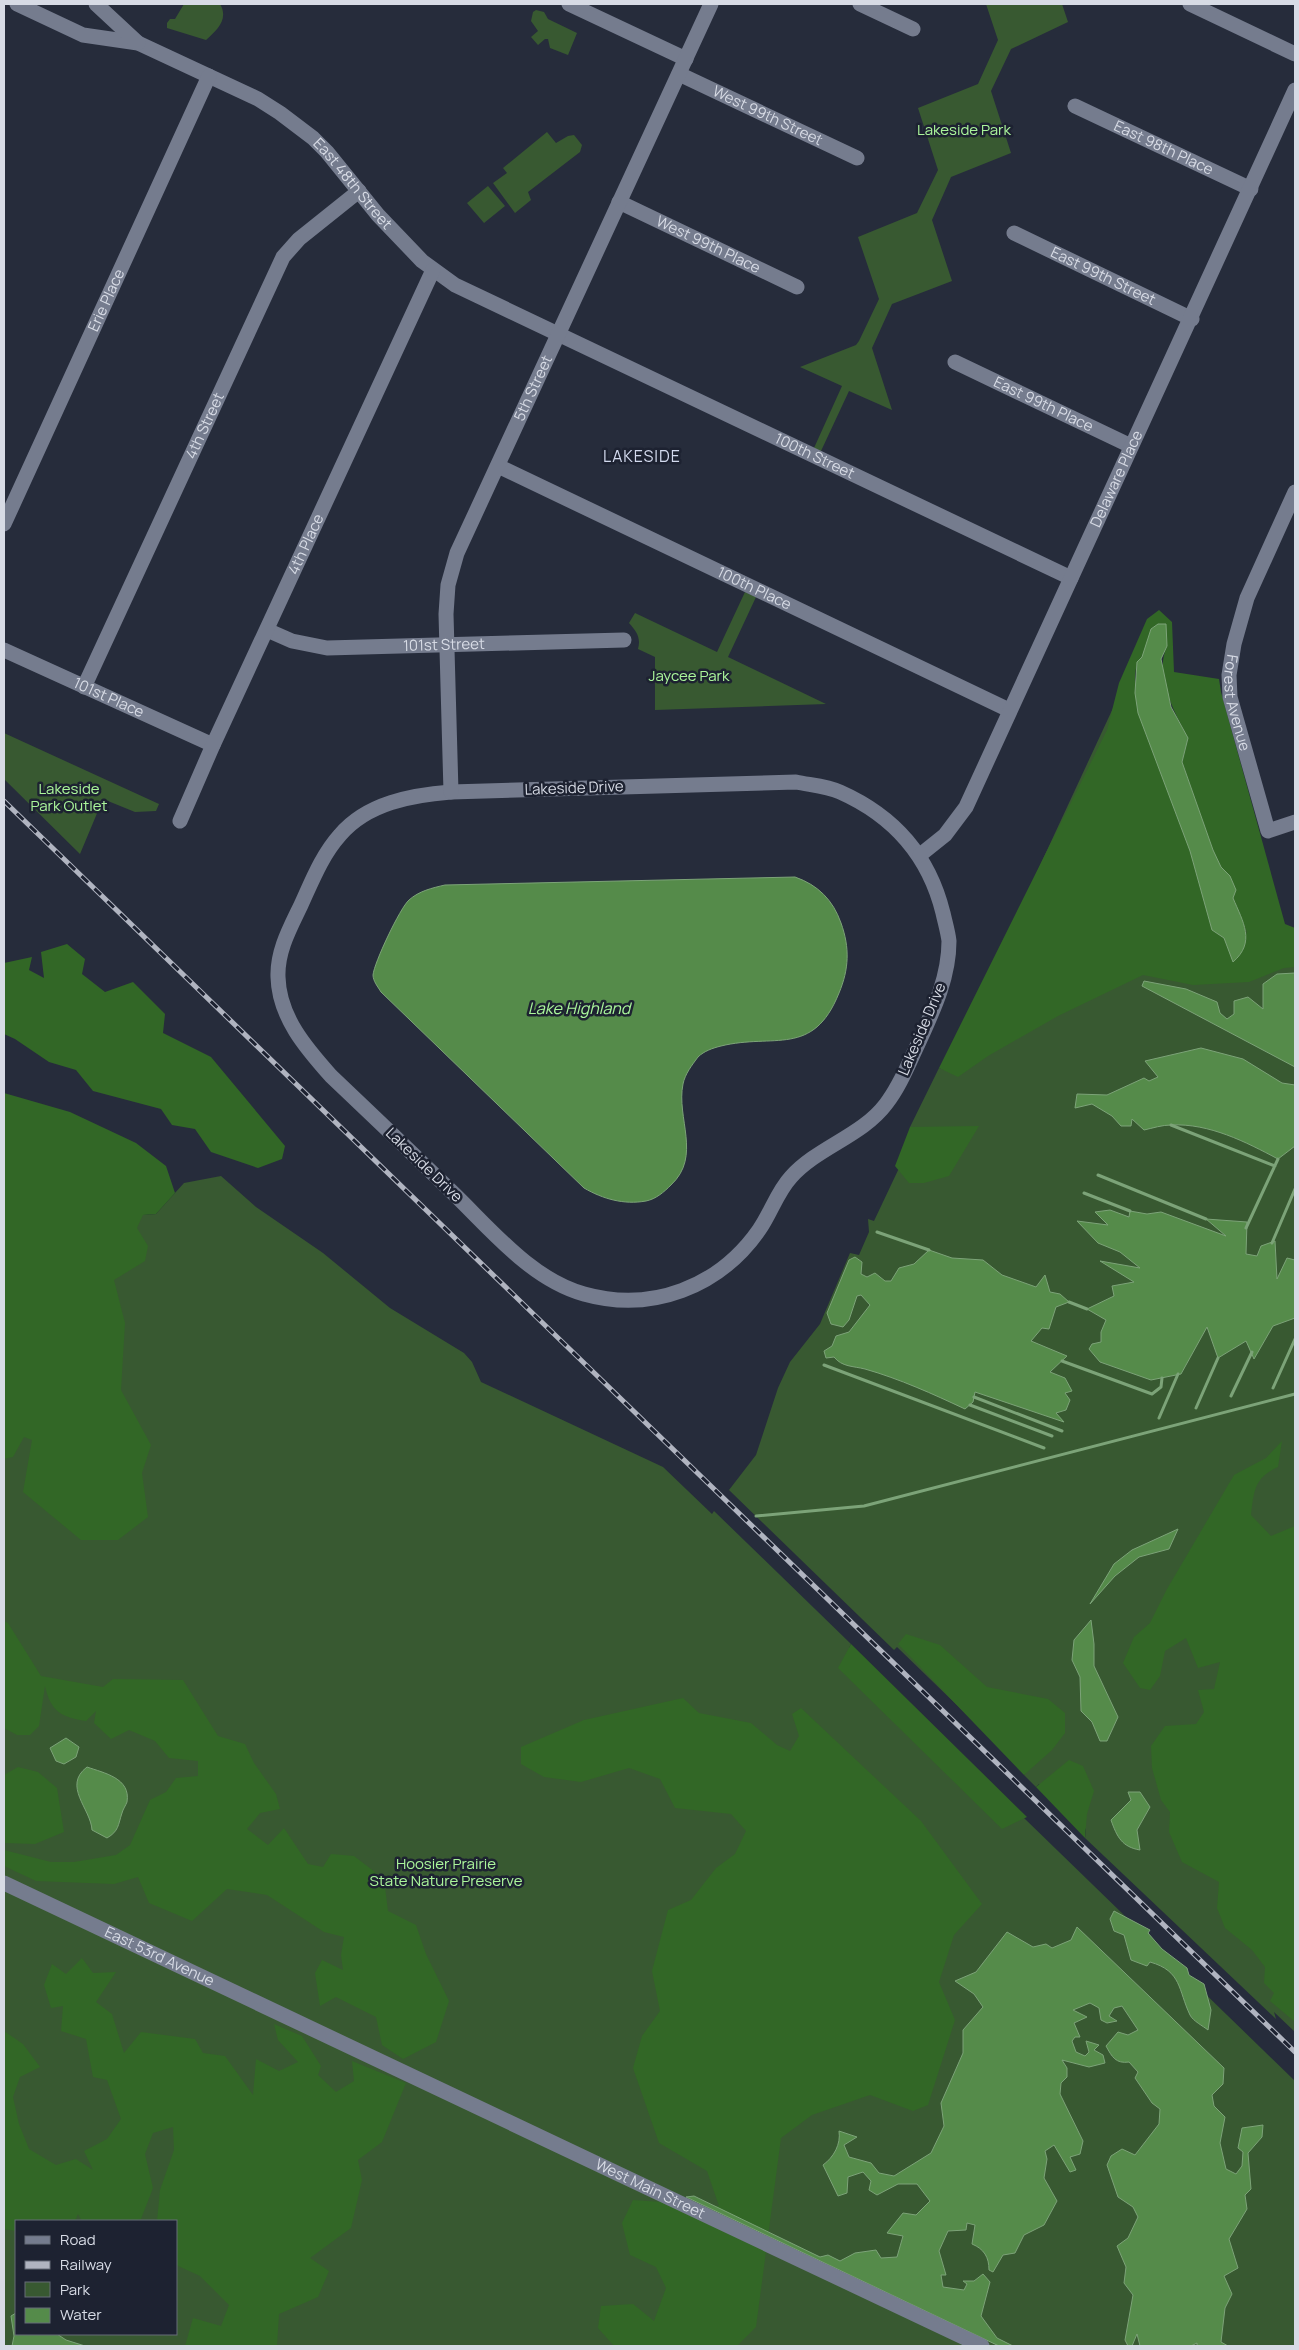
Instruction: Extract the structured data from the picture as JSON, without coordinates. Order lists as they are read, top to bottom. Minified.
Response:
{"streets":{"street":["West 99th Street","East 98th Place","East 48th Street","West 99th Place","East 99th Street","Erie Place","5th Street","East 99th Place","4th Street","100th Street","Delaware Place","4th Place","100th Place","101st Street","101st Place","Forest Avenue","Lakeside Drive","East 53rd Avenue","West Main Street"]},"crossings":[["West 99th Street","5th Street"],["East 98th Place","Delaware Place"],["East 48th Street","Erie Place"],["East 48th Street","5th Street"],["East 48th Street","4th Street"],["East 48th Street","100th Street"],["East 48th Street","4th Place"],["West 99th Place","5th Street"],["East 99th Street","Delaware Place"],["5th Street","100th Street"],["5th Street","100th Place"],["5th Street","101st Street"],["5th Street","Lakeside Drive"],["East 99th Place","Delaware Place"],["4th Street","101st Place"],["100th Street","Delaware Place"],["Delaware Place","100th Place"],["Delaware Place","Lakeside Drive"],["4th Place","101st Street"],["4th Place","101st Place"],["East 53rd Avenue","West Main Street"]],"districts":["LAKESIDE"],"water":["Lake Highland"],"parks":["Lakeside Park","Jaycee Park","Lakeside Park Outlet","Hoosier Prairie State Nature Preserve"],"legend":["Road","Railway","Park","Water"]}
